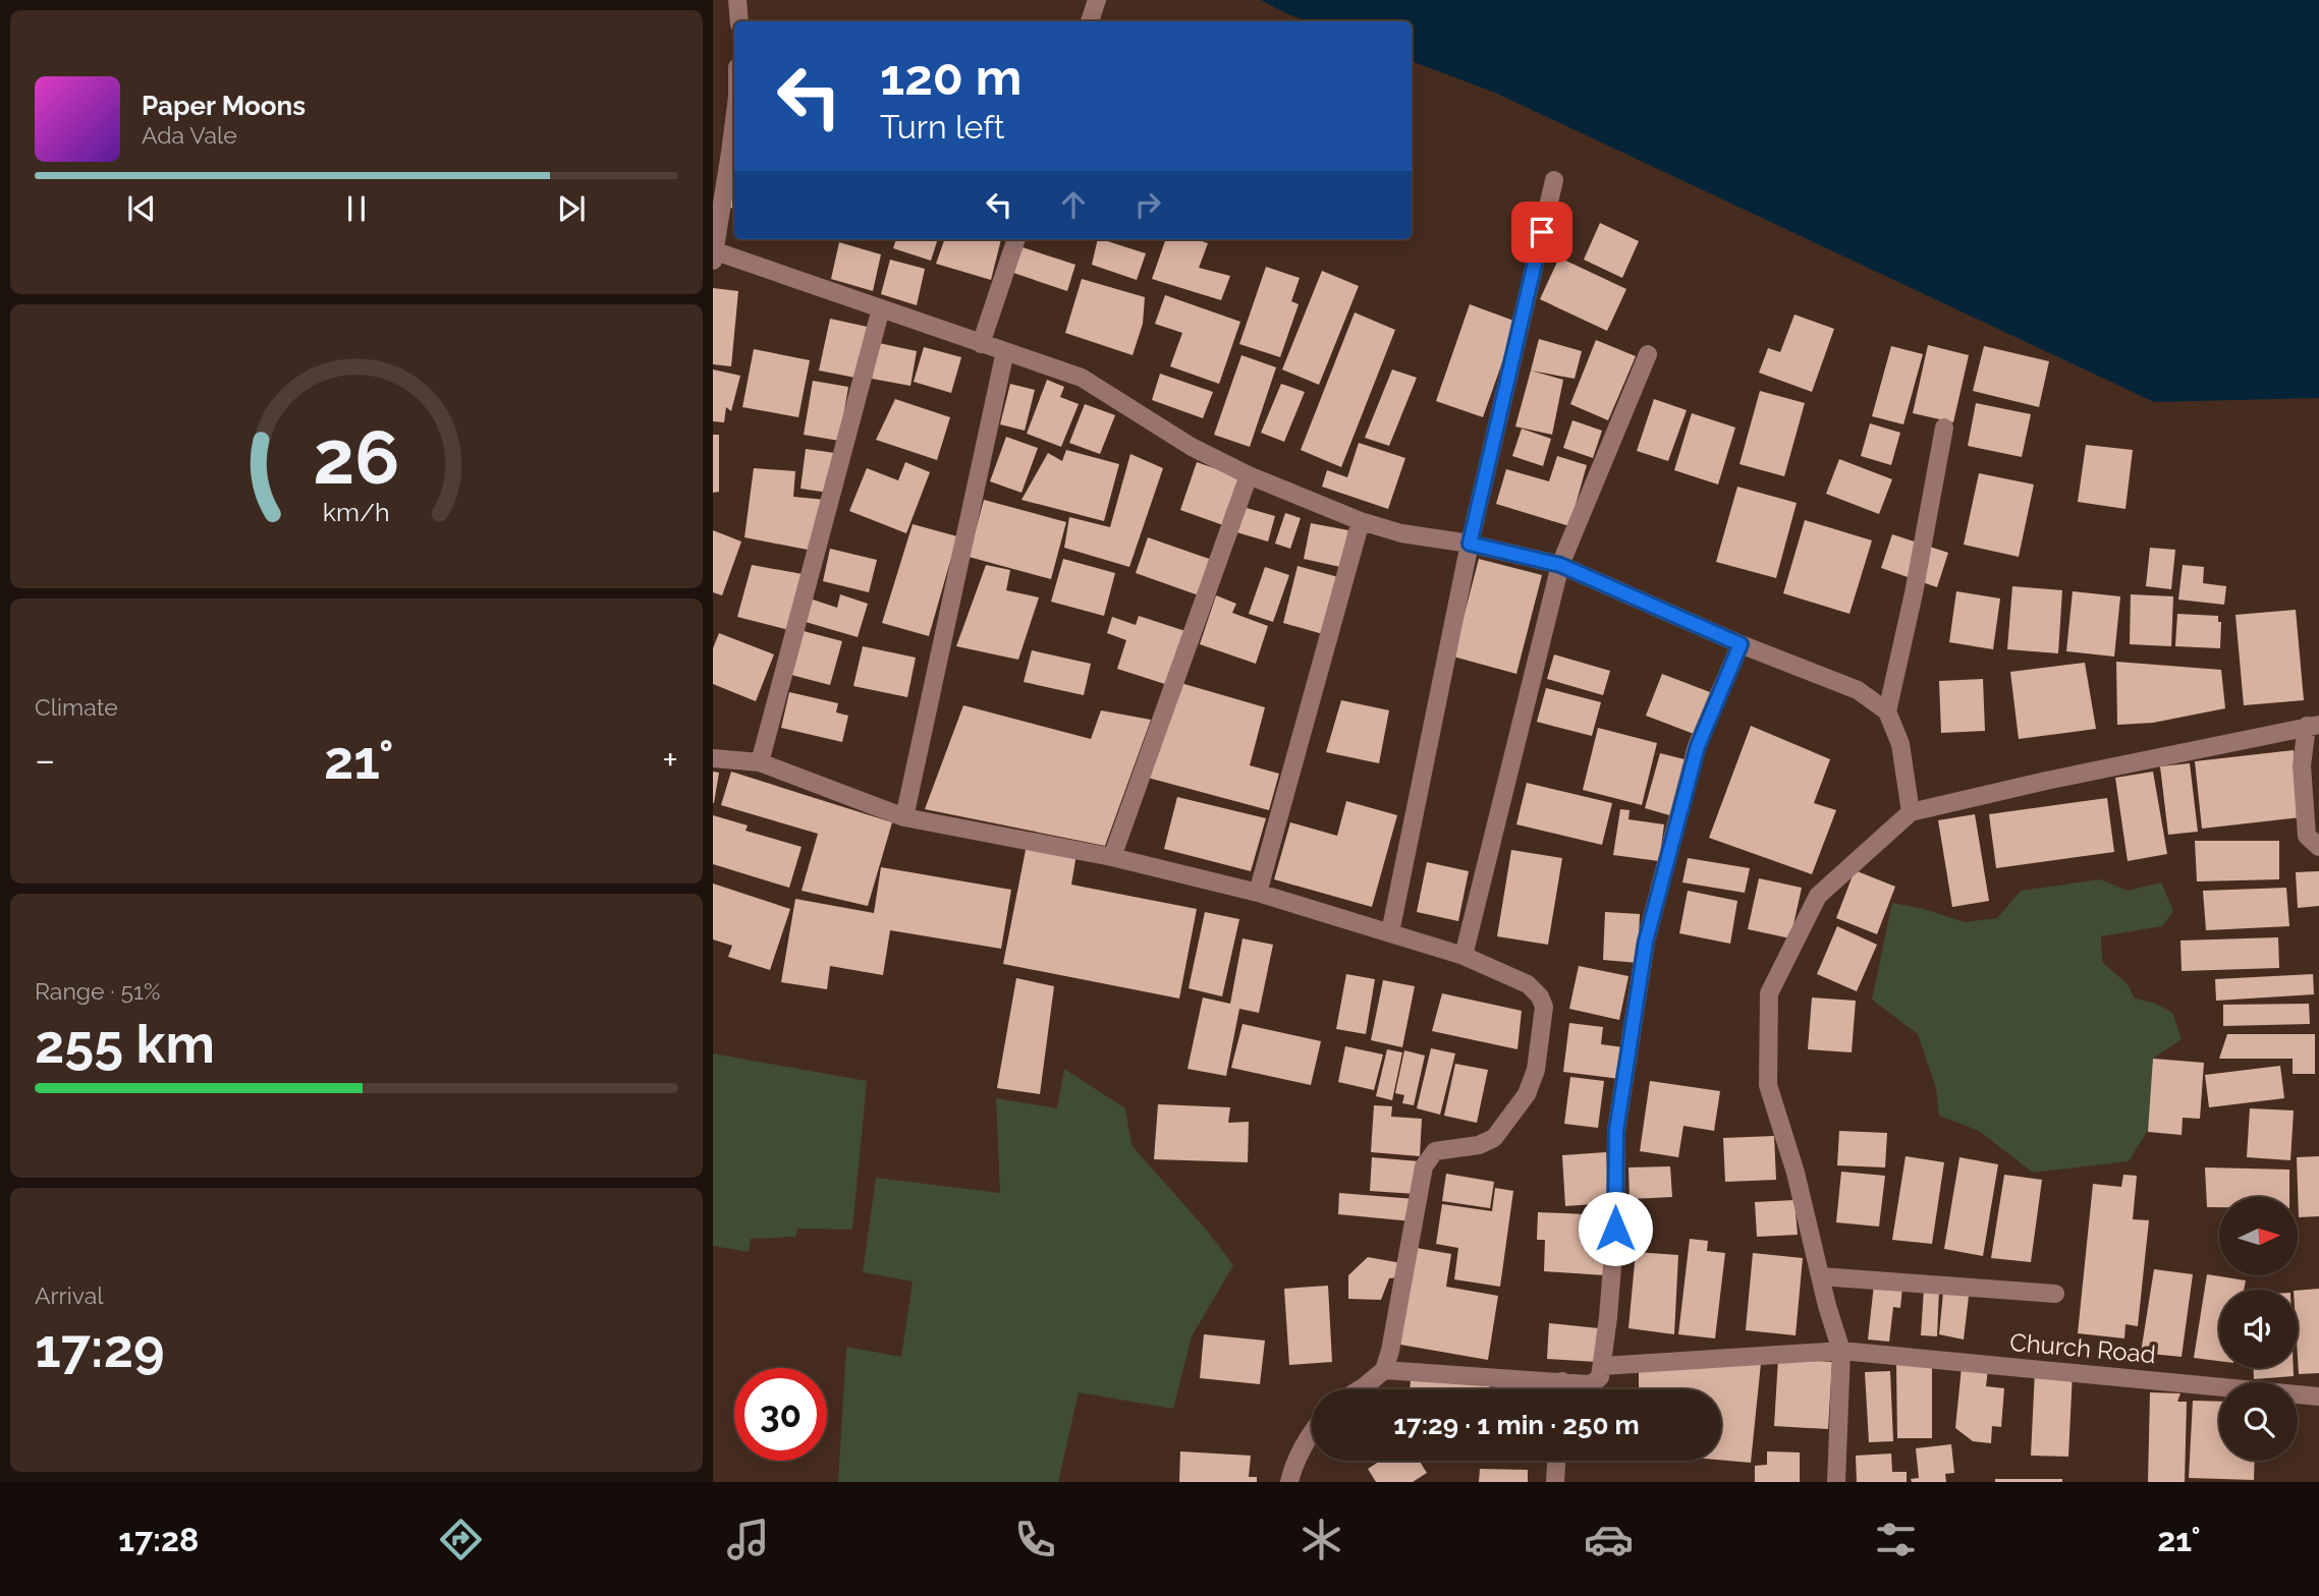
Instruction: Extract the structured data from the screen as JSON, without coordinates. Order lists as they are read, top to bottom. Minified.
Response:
{"streets":{"street":["Church Road"]},"north":"right","page":{"turn":["120 m","Turn left"],"song":["Paper Moons","Ada Vale"],"tile":["Climate",["Range · 51%","255 km"],["Arrival","17:29"]],"heat":["−","21°","+"],"limit":"30","trip":"17:29 · 1 min · 250 m","tabs":["17:28","21°"],"gauge":["26","km/h"]}}
